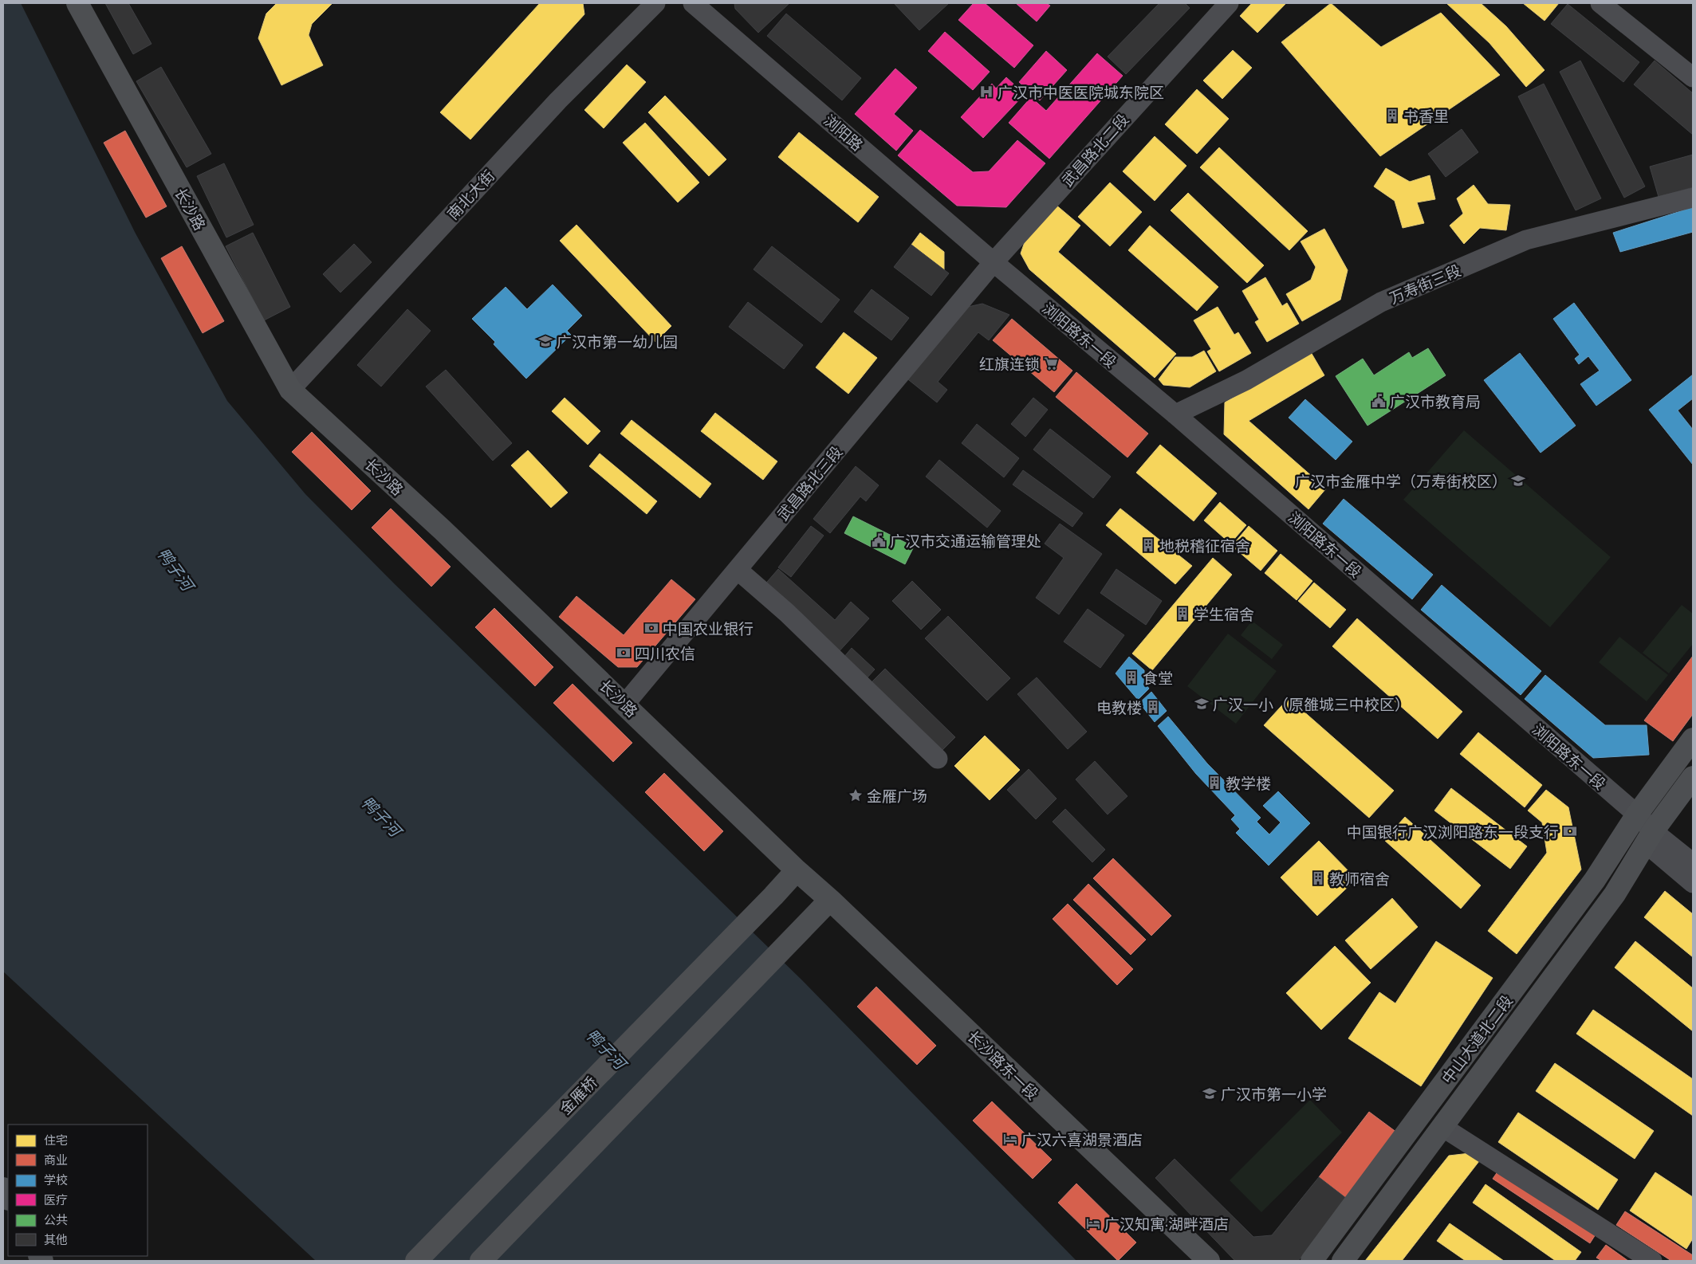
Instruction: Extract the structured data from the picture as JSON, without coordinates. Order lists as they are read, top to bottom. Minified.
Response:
{"streets":{"main road":["长沙路","中山大道北二段","长沙路东一段","金雁桥"],"street":["浏阳路","武昌路北二段","南北大街","万寿街三段","浏阳路东一段","武昌路北三段"]},"crossings":[["浏阳路","武昌路北二段"],["浏阳路","浏阳路东一段"],["浏阳路","武昌路北三段"],["武昌路北二段","浏阳路东一段"],["武昌路北二段","武昌路北三段"],["南北大街","长沙路"],["长沙路","武昌路北三段"],["长沙路","长沙路东一段"],["长沙路","金雁桥"],["万寿街三段","浏阳路东一段"],["浏阳路东一段","武昌路北三段"],["浏阳路东一段","中山大道北二段"],["长沙路东一段","金雁桥"]],"water":["鸭子河"],"places":{"hospital":["广汉市中医医院城东院区"],"building":["书香里","地税稽征宿舍","学生宿舍","食堂","电教楼","教学楼","教师宿舍"],"school or university":["广汉市第一幼儿园","广汉市金雁中学（万寿街校区）","广汉一小（原雒城三中校区）","广汉市第一小学"],"supermarket":["红旗连锁"],"public building":["广汉市教育局","广汉市交通运输管理处"],"bank":["中国农业银行","四川农信","中国银行广汉浏阳路东一段支行"],"place":["金雁广场"],"hotel":["广汉六喜湖景酒店","广汉知寓·湖畔酒店"]},"legend":["住宅","商业","学校","医疗","公共","其他"]}
